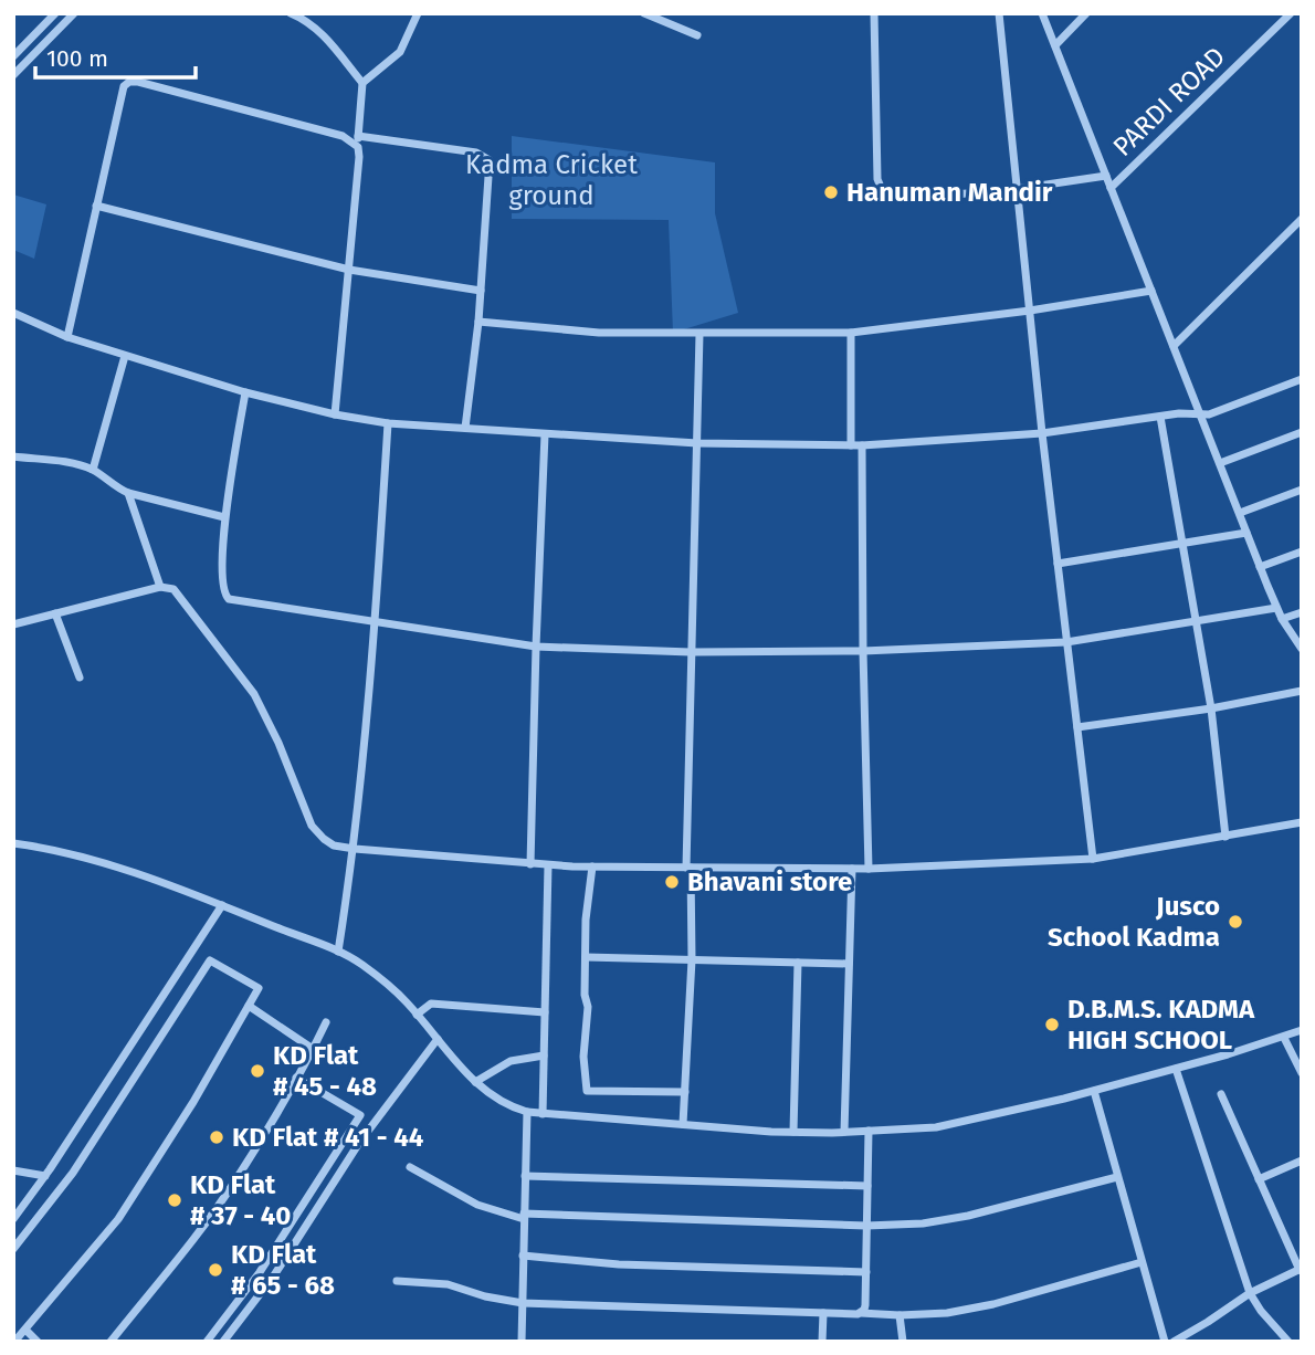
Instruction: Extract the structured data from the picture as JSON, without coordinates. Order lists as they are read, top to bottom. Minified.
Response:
{"streets":{"street":["PARDI ROAD"]},"parks":["Kadma Cricket ground"],"places":["Hanuman Mandir","Bhavani store","Jusco School Kadma","D.B.M.S. KADMA HIGH SCHOOL","KD Flat # 45 - 48","KD Flat # 41 - 44","KD Flat # 37 - 40","KD Flat # 65 - 68"],"scale_bar":"100 m"}
